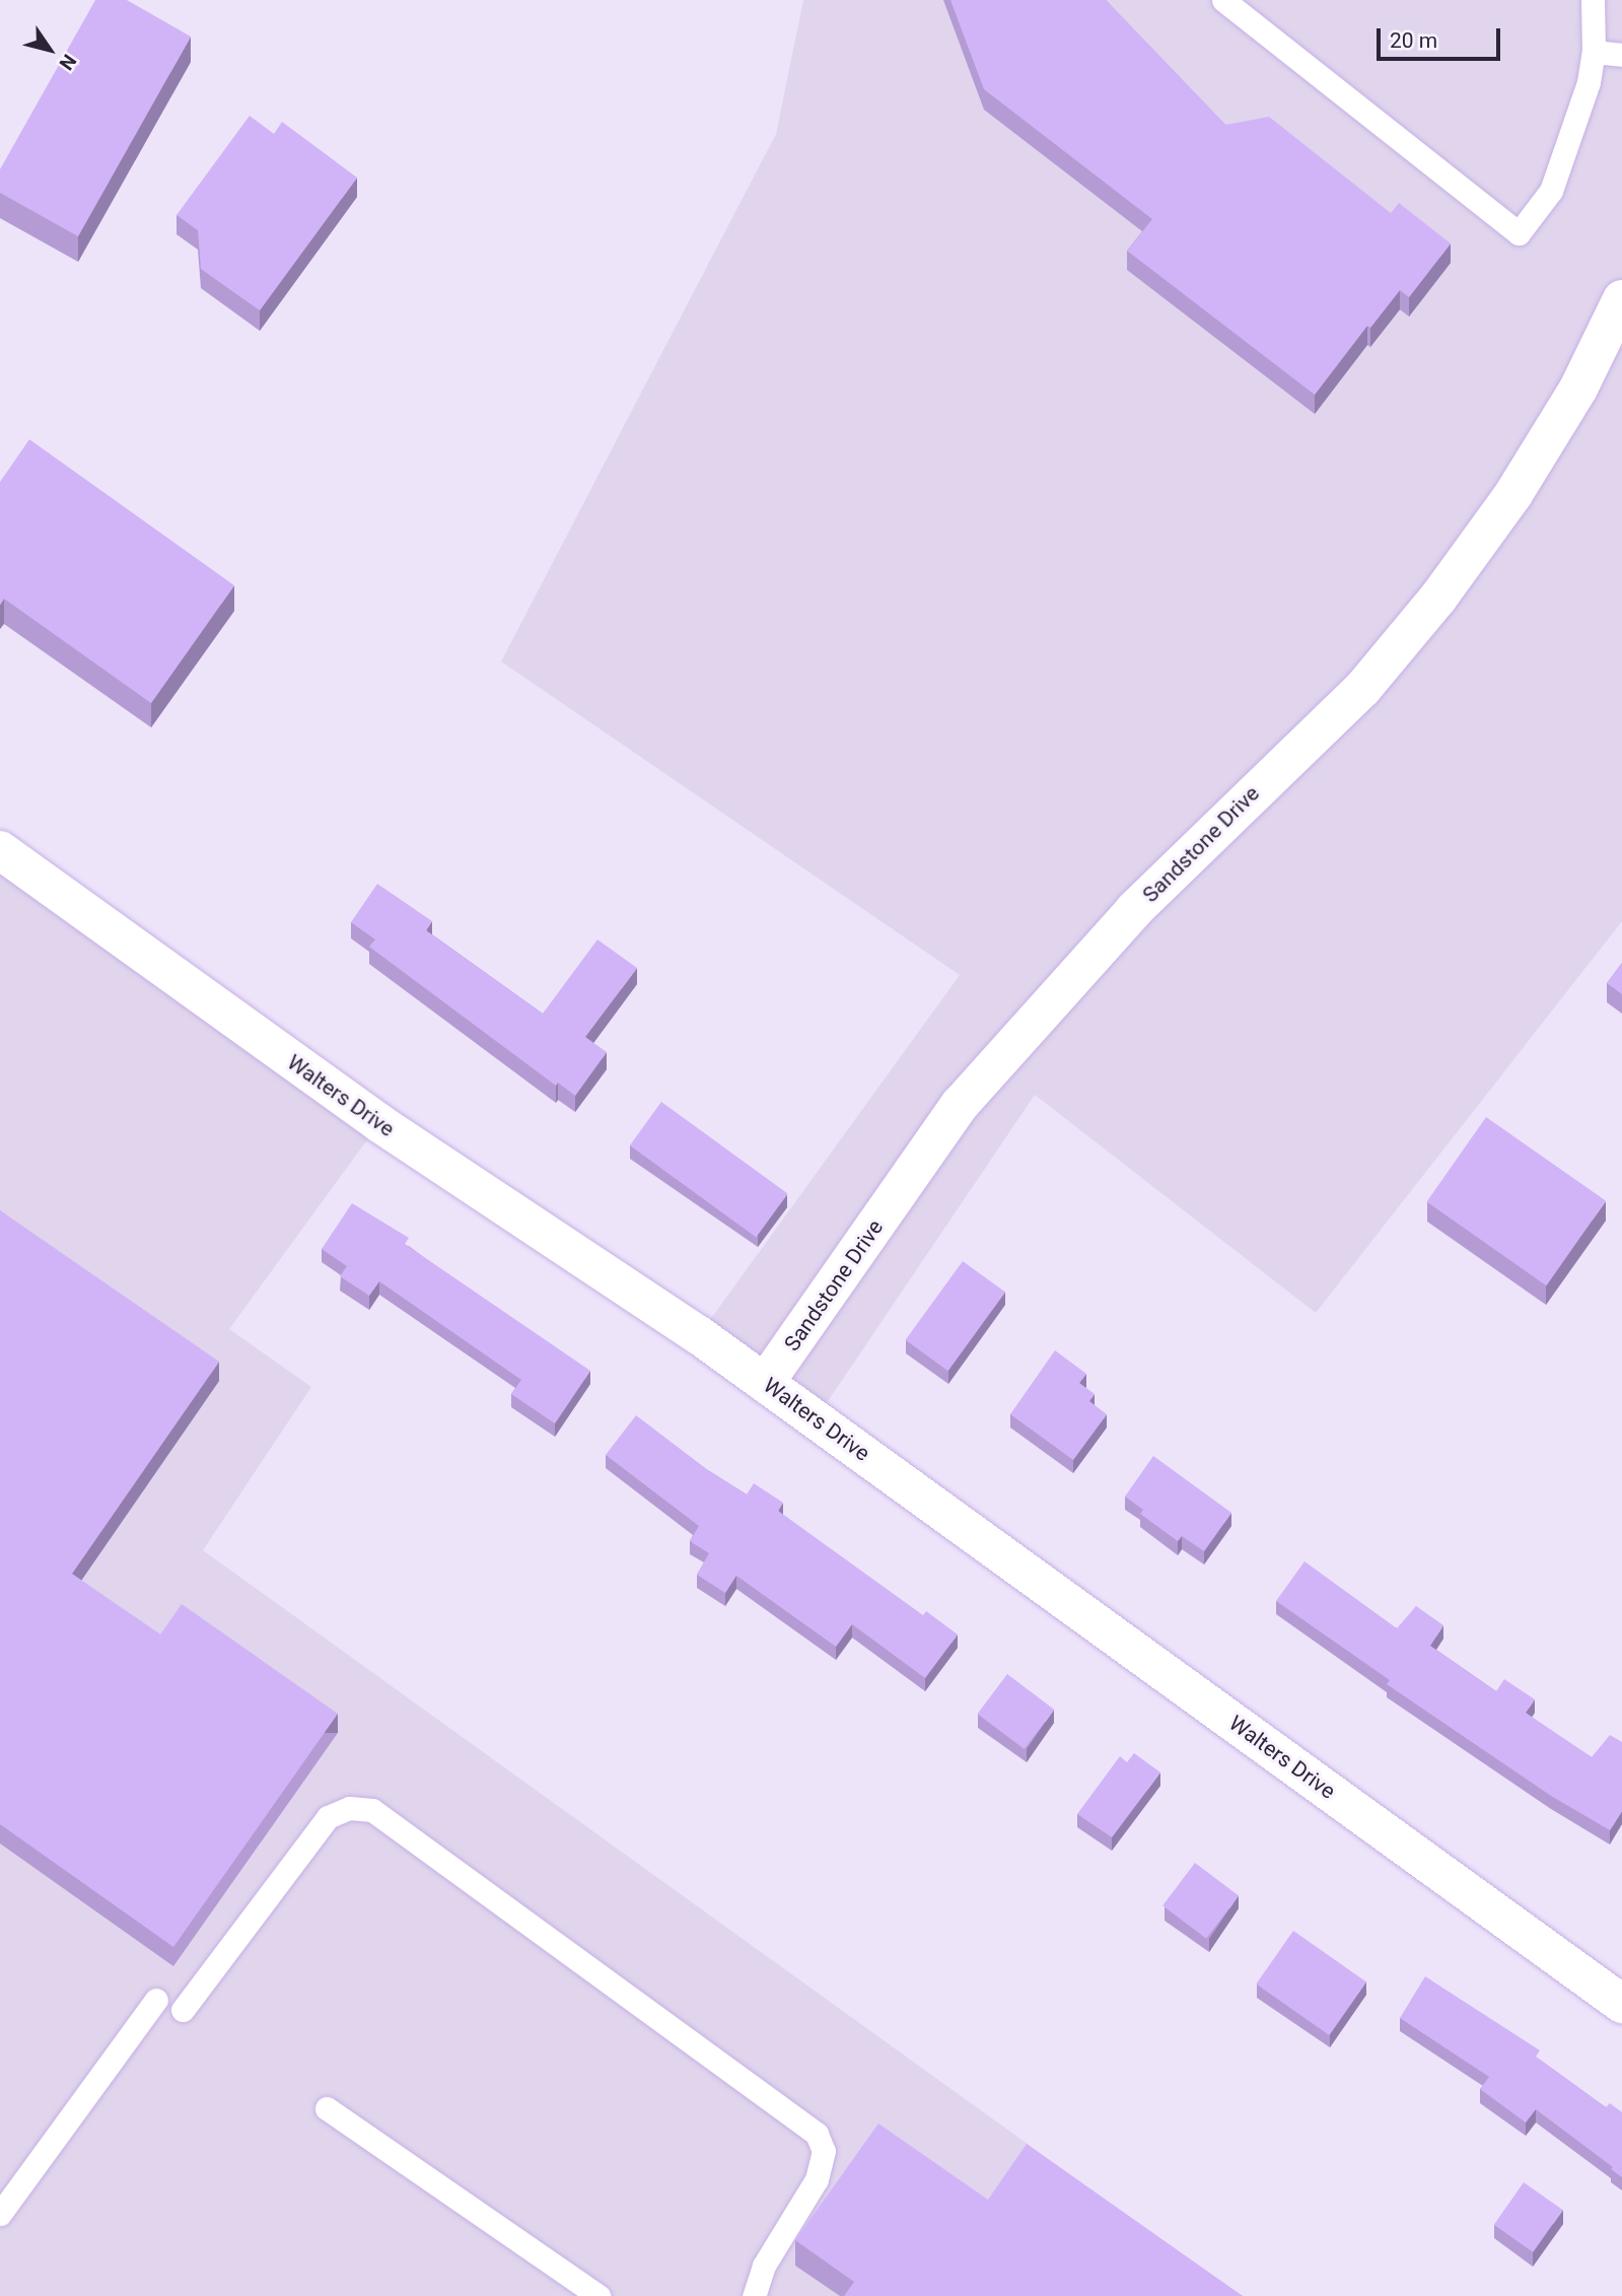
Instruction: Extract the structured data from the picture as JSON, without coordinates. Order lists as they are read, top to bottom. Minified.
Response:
{"streets":{"street":["Sandstone Drive","Walters Drive"]},"crossings":[["Sandstone Drive","Walters Drive"]],"scale_bar":"20 m","north":"bottom right"}
